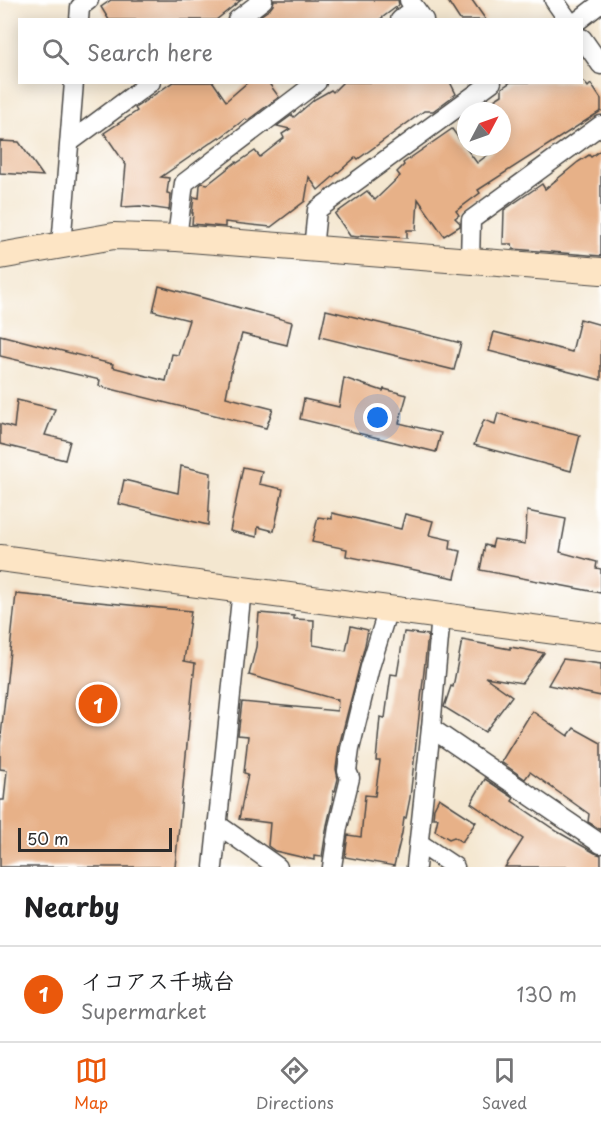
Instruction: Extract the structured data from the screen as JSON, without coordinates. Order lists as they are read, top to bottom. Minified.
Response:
{"scale_bar":"50 m","north":"top right","page":{"search":"Search here","pins":"1","scale":"50 m","heading":"Nearby","list":[{"mark":"1","name":"イコアス千城台","note":"Supermarket","value":"130 m"}],"nav":["Map","Directions","Saved"]}}
